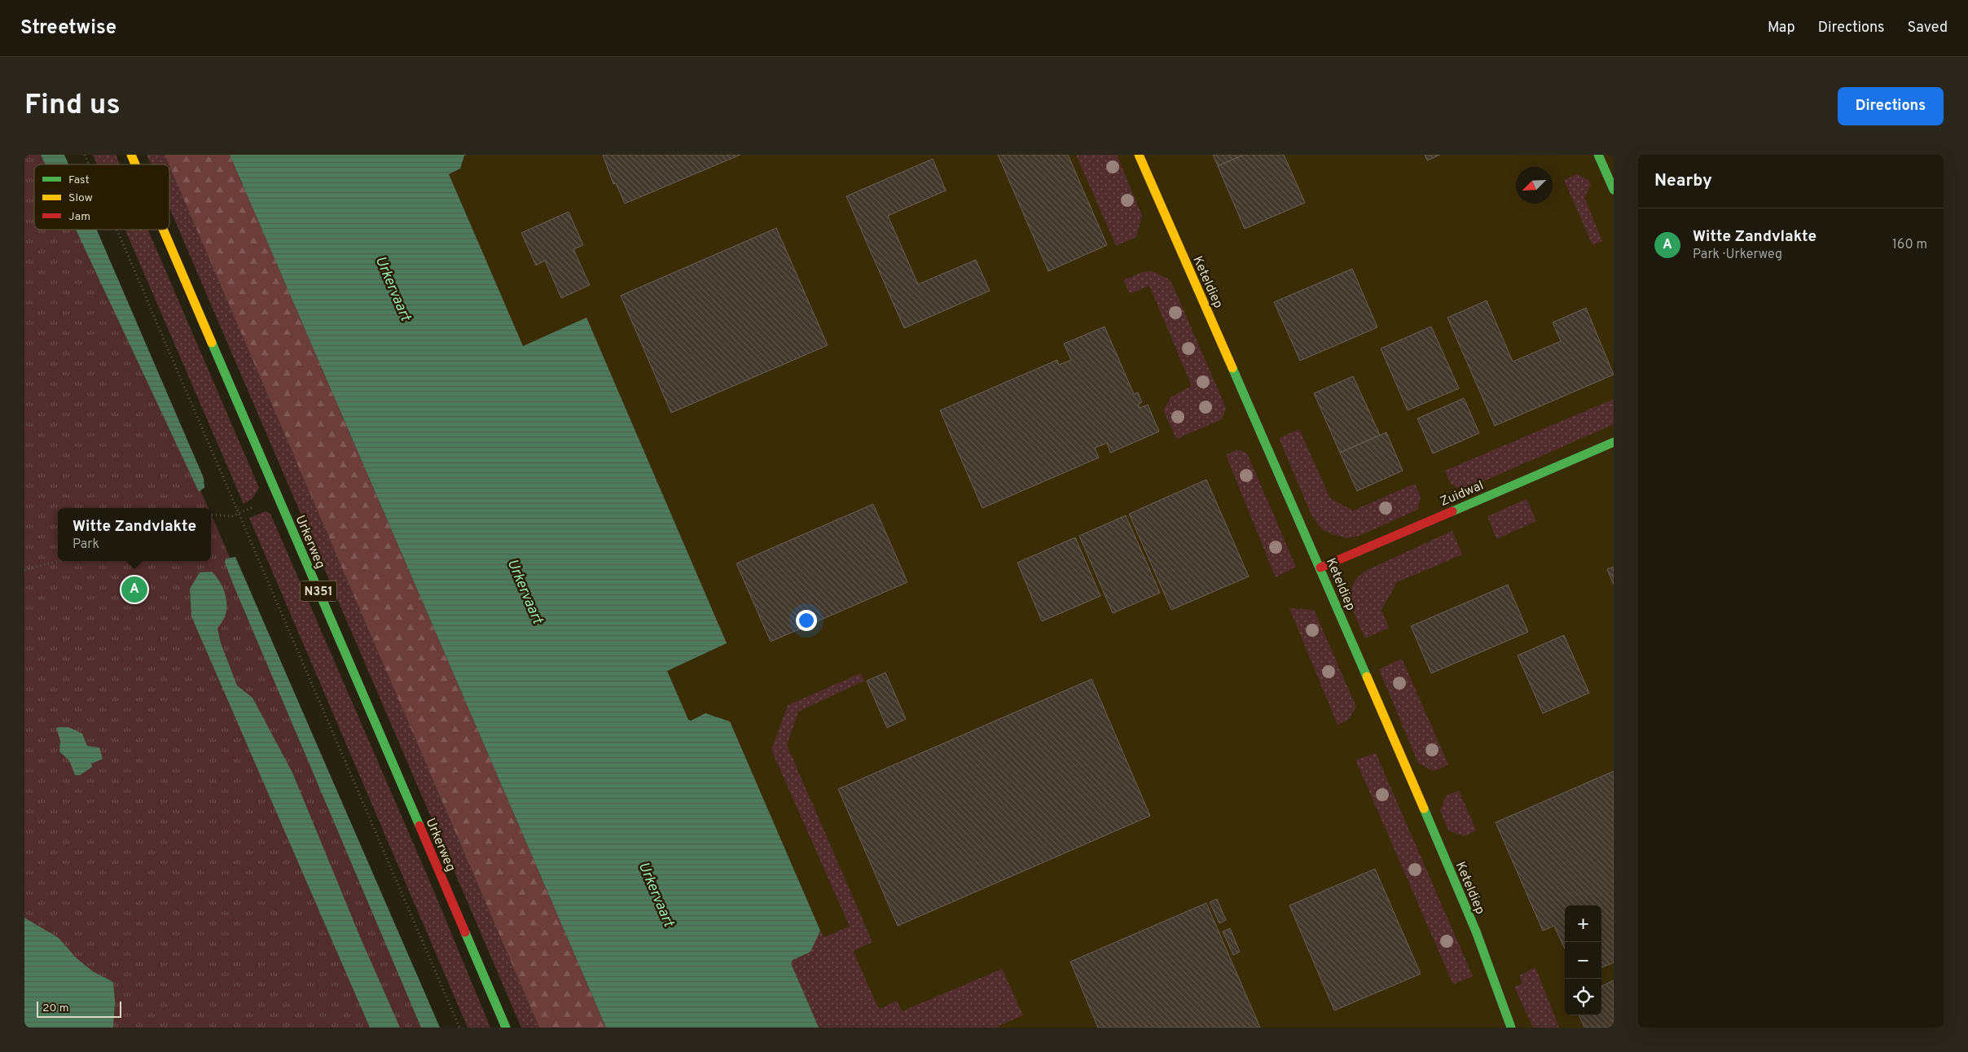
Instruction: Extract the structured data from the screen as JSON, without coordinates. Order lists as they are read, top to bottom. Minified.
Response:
{"streets":{"street":["Keteldiep","Zuidwal","Urkerweg","N351"]},"crossings":[["Keteldiep","Zuidwal"]],"water":["Urkervaart"],"legend":["Fast","Slow","Jam"],"scale_bar":"20 m","north":"bottom left","page":{"header":"Streetwise","nav":["Map","Directions","Saved"],"buttons":"Directions","title":"Find us","heading":"Nearby","list":[{"mark":"A","name":"Witte Zandvlakte","note":"Park · Urkerweg","value":"160 m"}],"popup":["Witte Zandvlakte","Park"],"pins":"A","map_buttons":["+","−"],"scale":"20 m"}}
